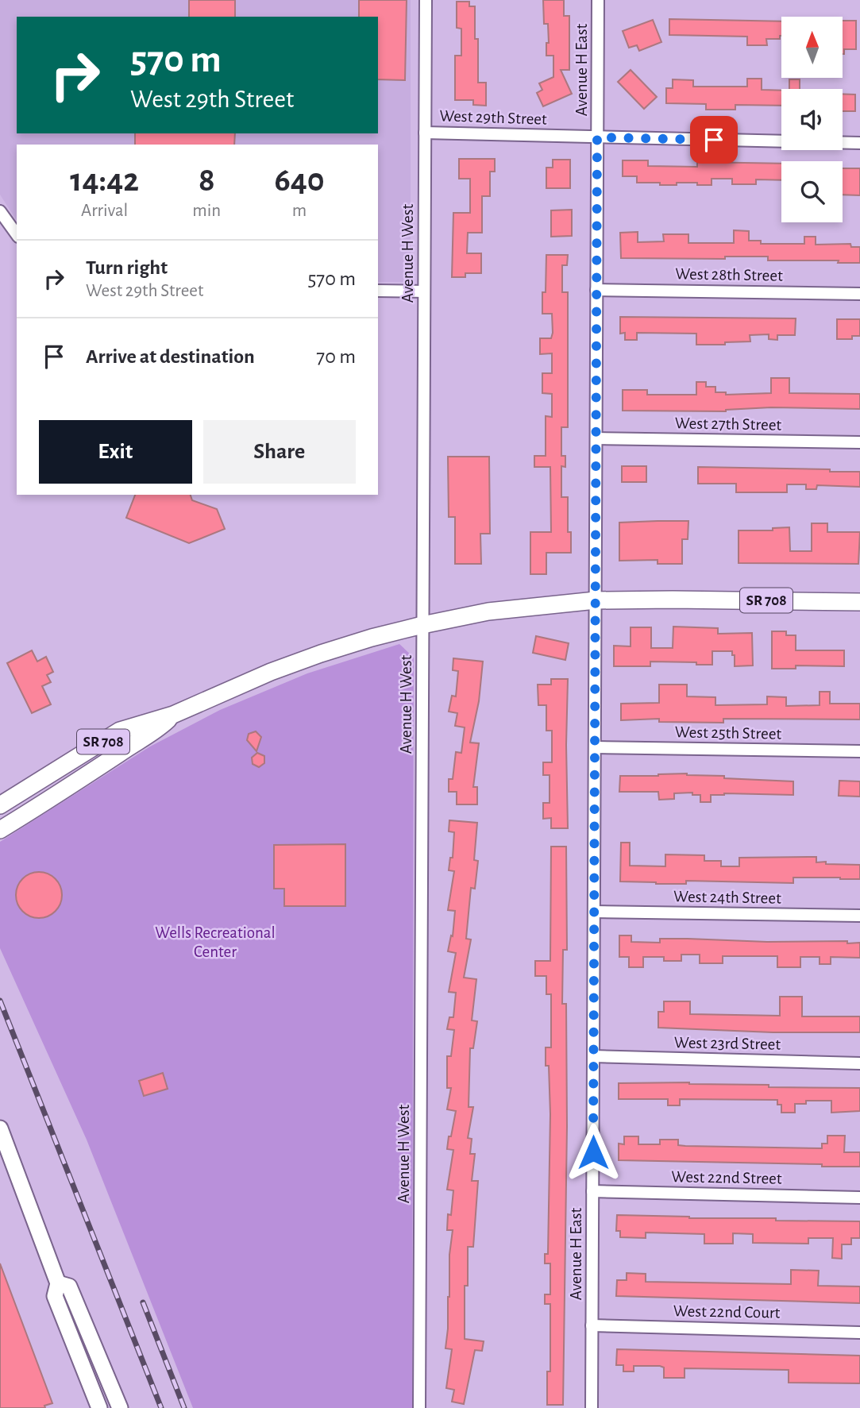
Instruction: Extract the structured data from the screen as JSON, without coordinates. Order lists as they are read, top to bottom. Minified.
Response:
{"streets":{"main road":["SR 708"],"street":["Avenue H East","West 29th Street","Avenue H West","West 28th Street","West 27th Street","West 25th Street","West 24th Street","West 23rd Street","West 22nd Street","West 22nd Court"]},"crossings":[["Avenue H East","West 29th Street"],["Avenue H East","West 28th Street"],["Avenue H East","West 27th Street"],["Avenue H East","SR 708"],["Avenue H East","West 25th Street"],["Avenue H East","West 24th Street"],["Avenue H East","West 23rd Street"],["Avenue H East","West 22nd Street"],["Avenue H East","West 22nd Court"],["West 29th Street","Avenue H West"],["Avenue H West","SR 708"]],"parks":["Wells Recreational Center"],"north":"top","page":{"turn":["570 m","West 29th Street"],"eta":["14:42","Arrival","8","min","640","m"],"list":[{"name":"Turn right","note":"West 29th Street","value":"570 m"},{"name":"Arrive at destination","value":"70 m"}],"buttons":["Exit","Share"]}}
